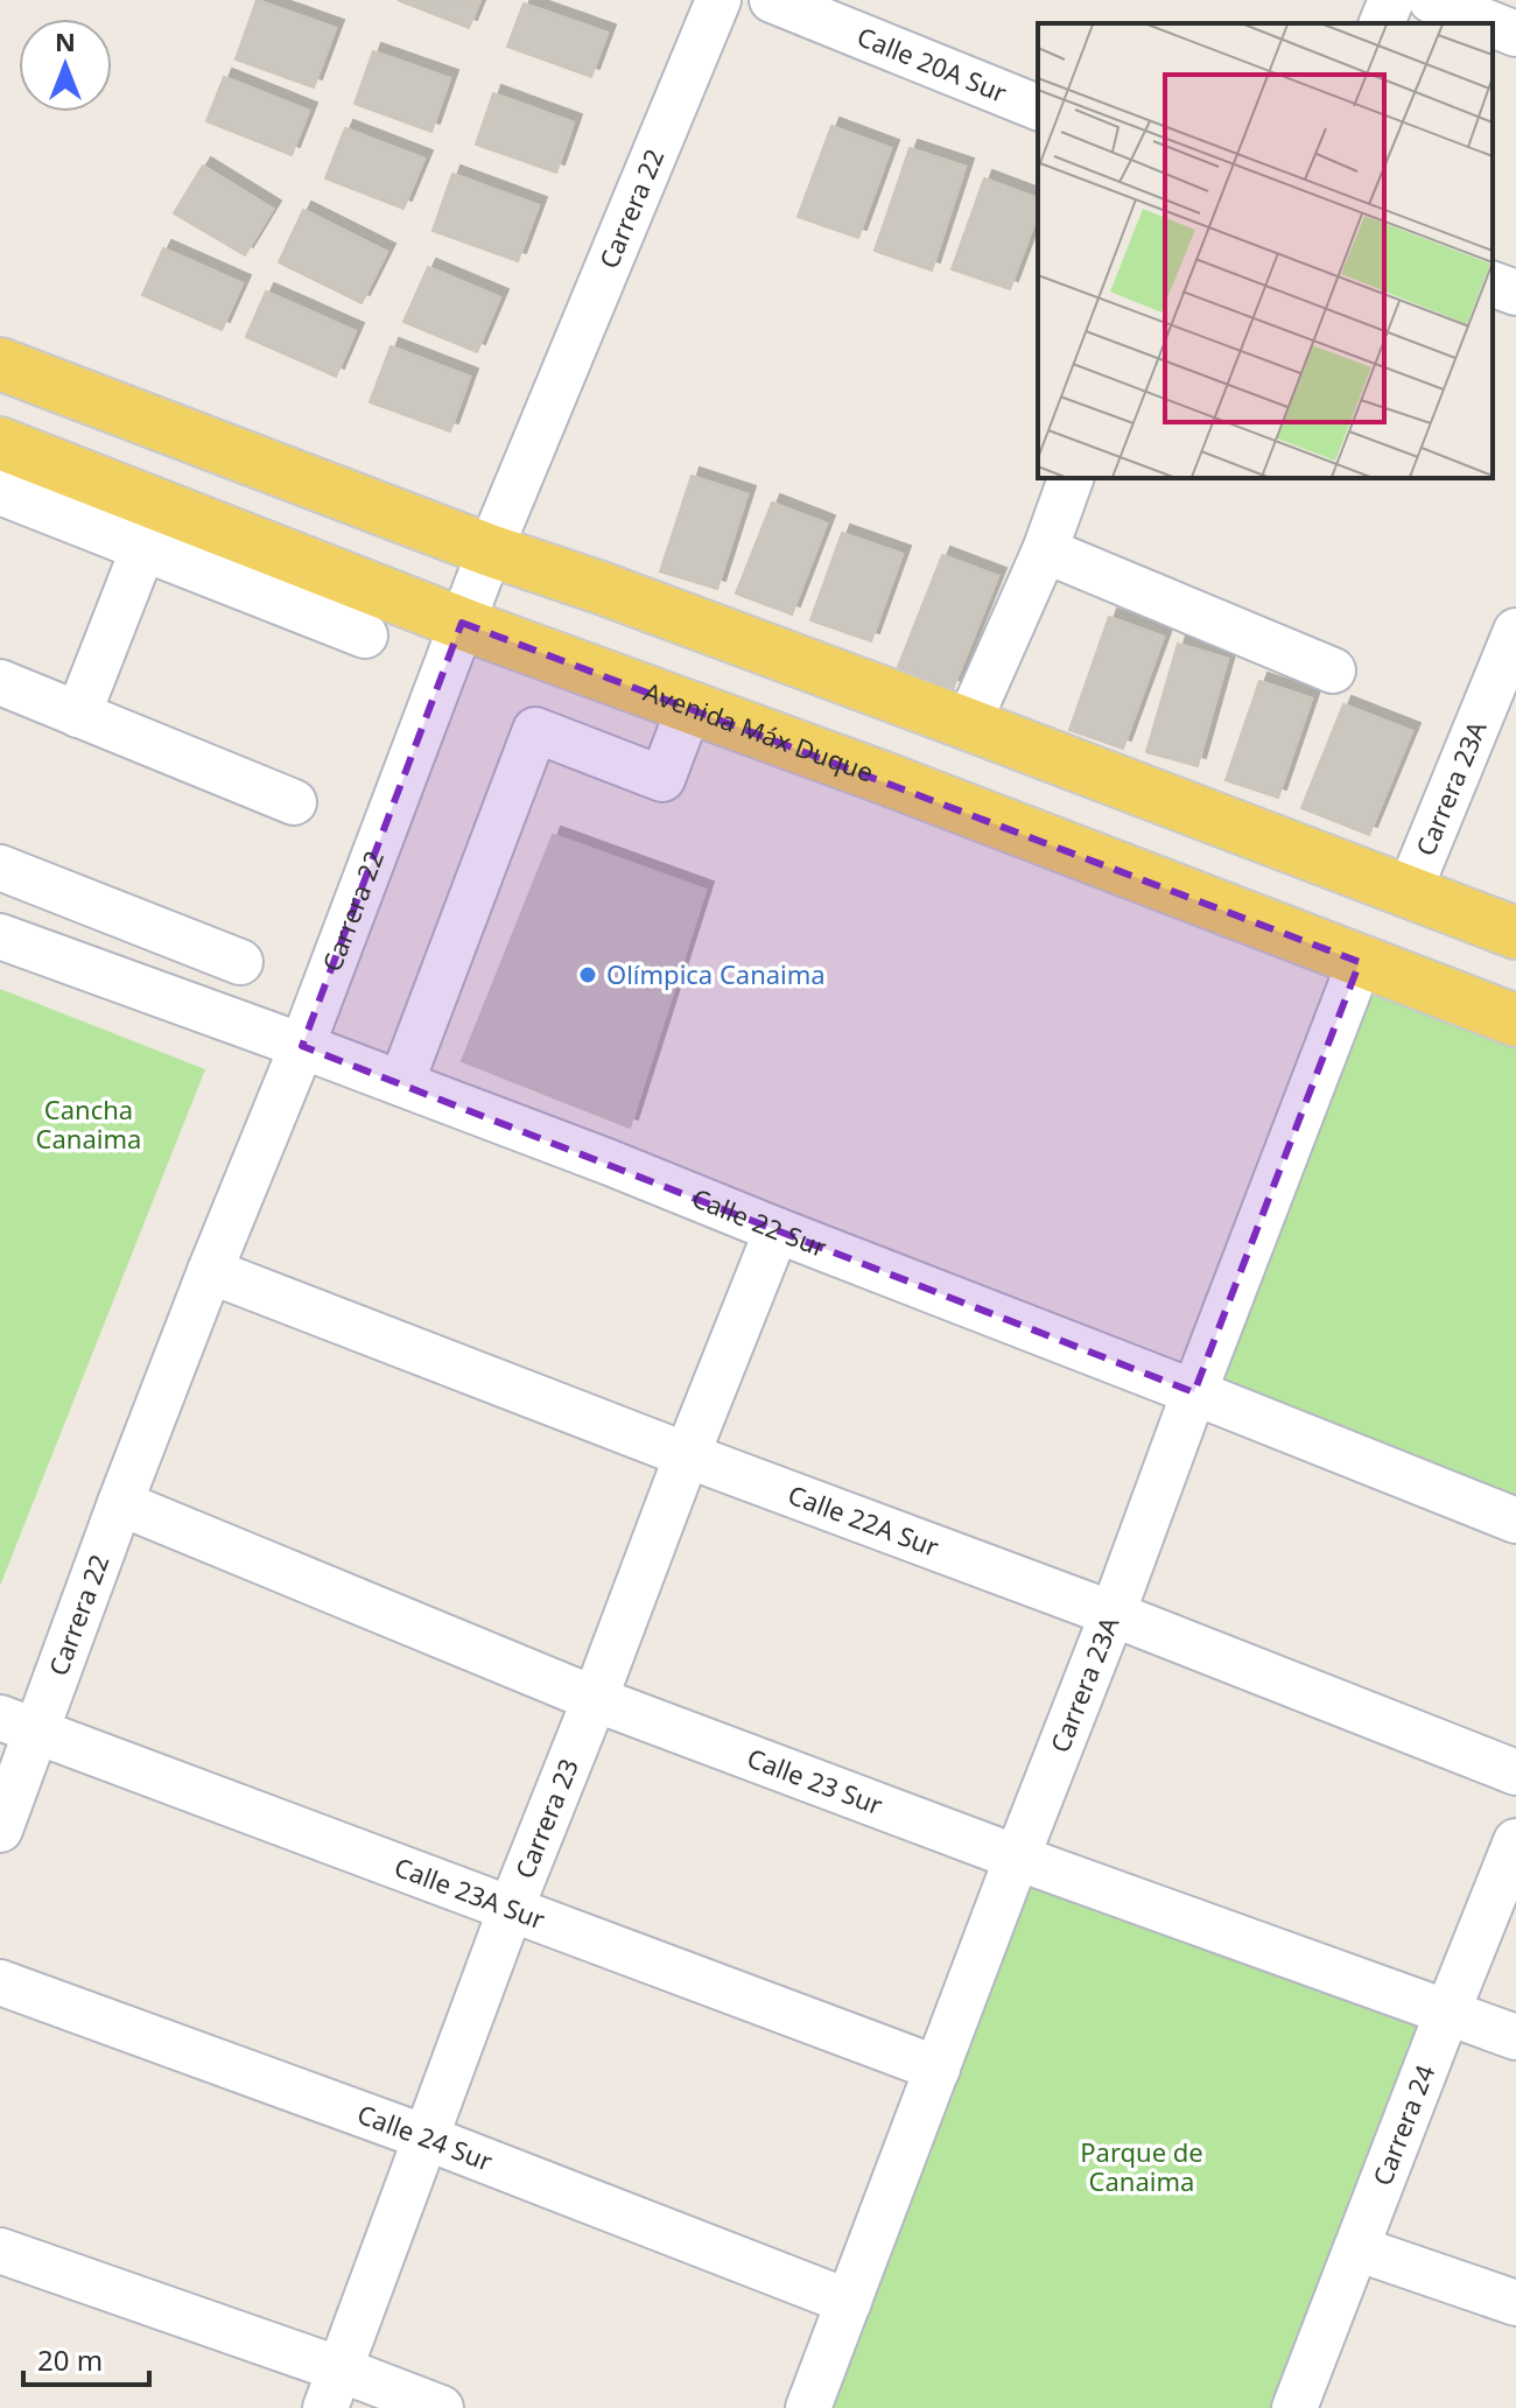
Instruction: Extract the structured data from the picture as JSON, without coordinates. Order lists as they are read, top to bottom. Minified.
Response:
{"streets":{"main road":["Avenida Máx Duque"],"street":["Calle 20A Sur","Carrera 22","Carrera 23A","Calle 22 Sur","Calle 22A Sur","Calle 23 Sur","Carrera 23","Calle 23A Sur","Carrera 24","Calle 24 Sur"]},"crossings":[["Carrera 22","Avenida Máx Duque"],["Carrera 22","Calle 22 Sur"],["Carrera 22","Calle 22A Sur"],["Carrera 22","Calle 23 Sur"],["Carrera 22","Calle 23A Sur"],["Avenida Máx Duque","Carrera 23A"],["Carrera 23A","Calle 22 Sur"],["Carrera 23A","Calle 22A Sur"],["Carrera 23A","Calle 23 Sur"],["Carrera 23A","Calle 23A Sur"],["Carrera 23A","Calle 24 Sur"],["Calle 22 Sur","Carrera 23"],["Calle 22A Sur","Carrera 23"],["Calle 23 Sur","Carrera 23"],["Calle 23 Sur","Carrera 24"],["Carrera 23","Calle 23A Sur"],["Carrera 23","Calle 24 Sur"]],"parks":["Cancha Canaima","Parque de Canaima"],"places":["Olímpica Canaima"],"scale_bar":"20 m","north":"top"}
